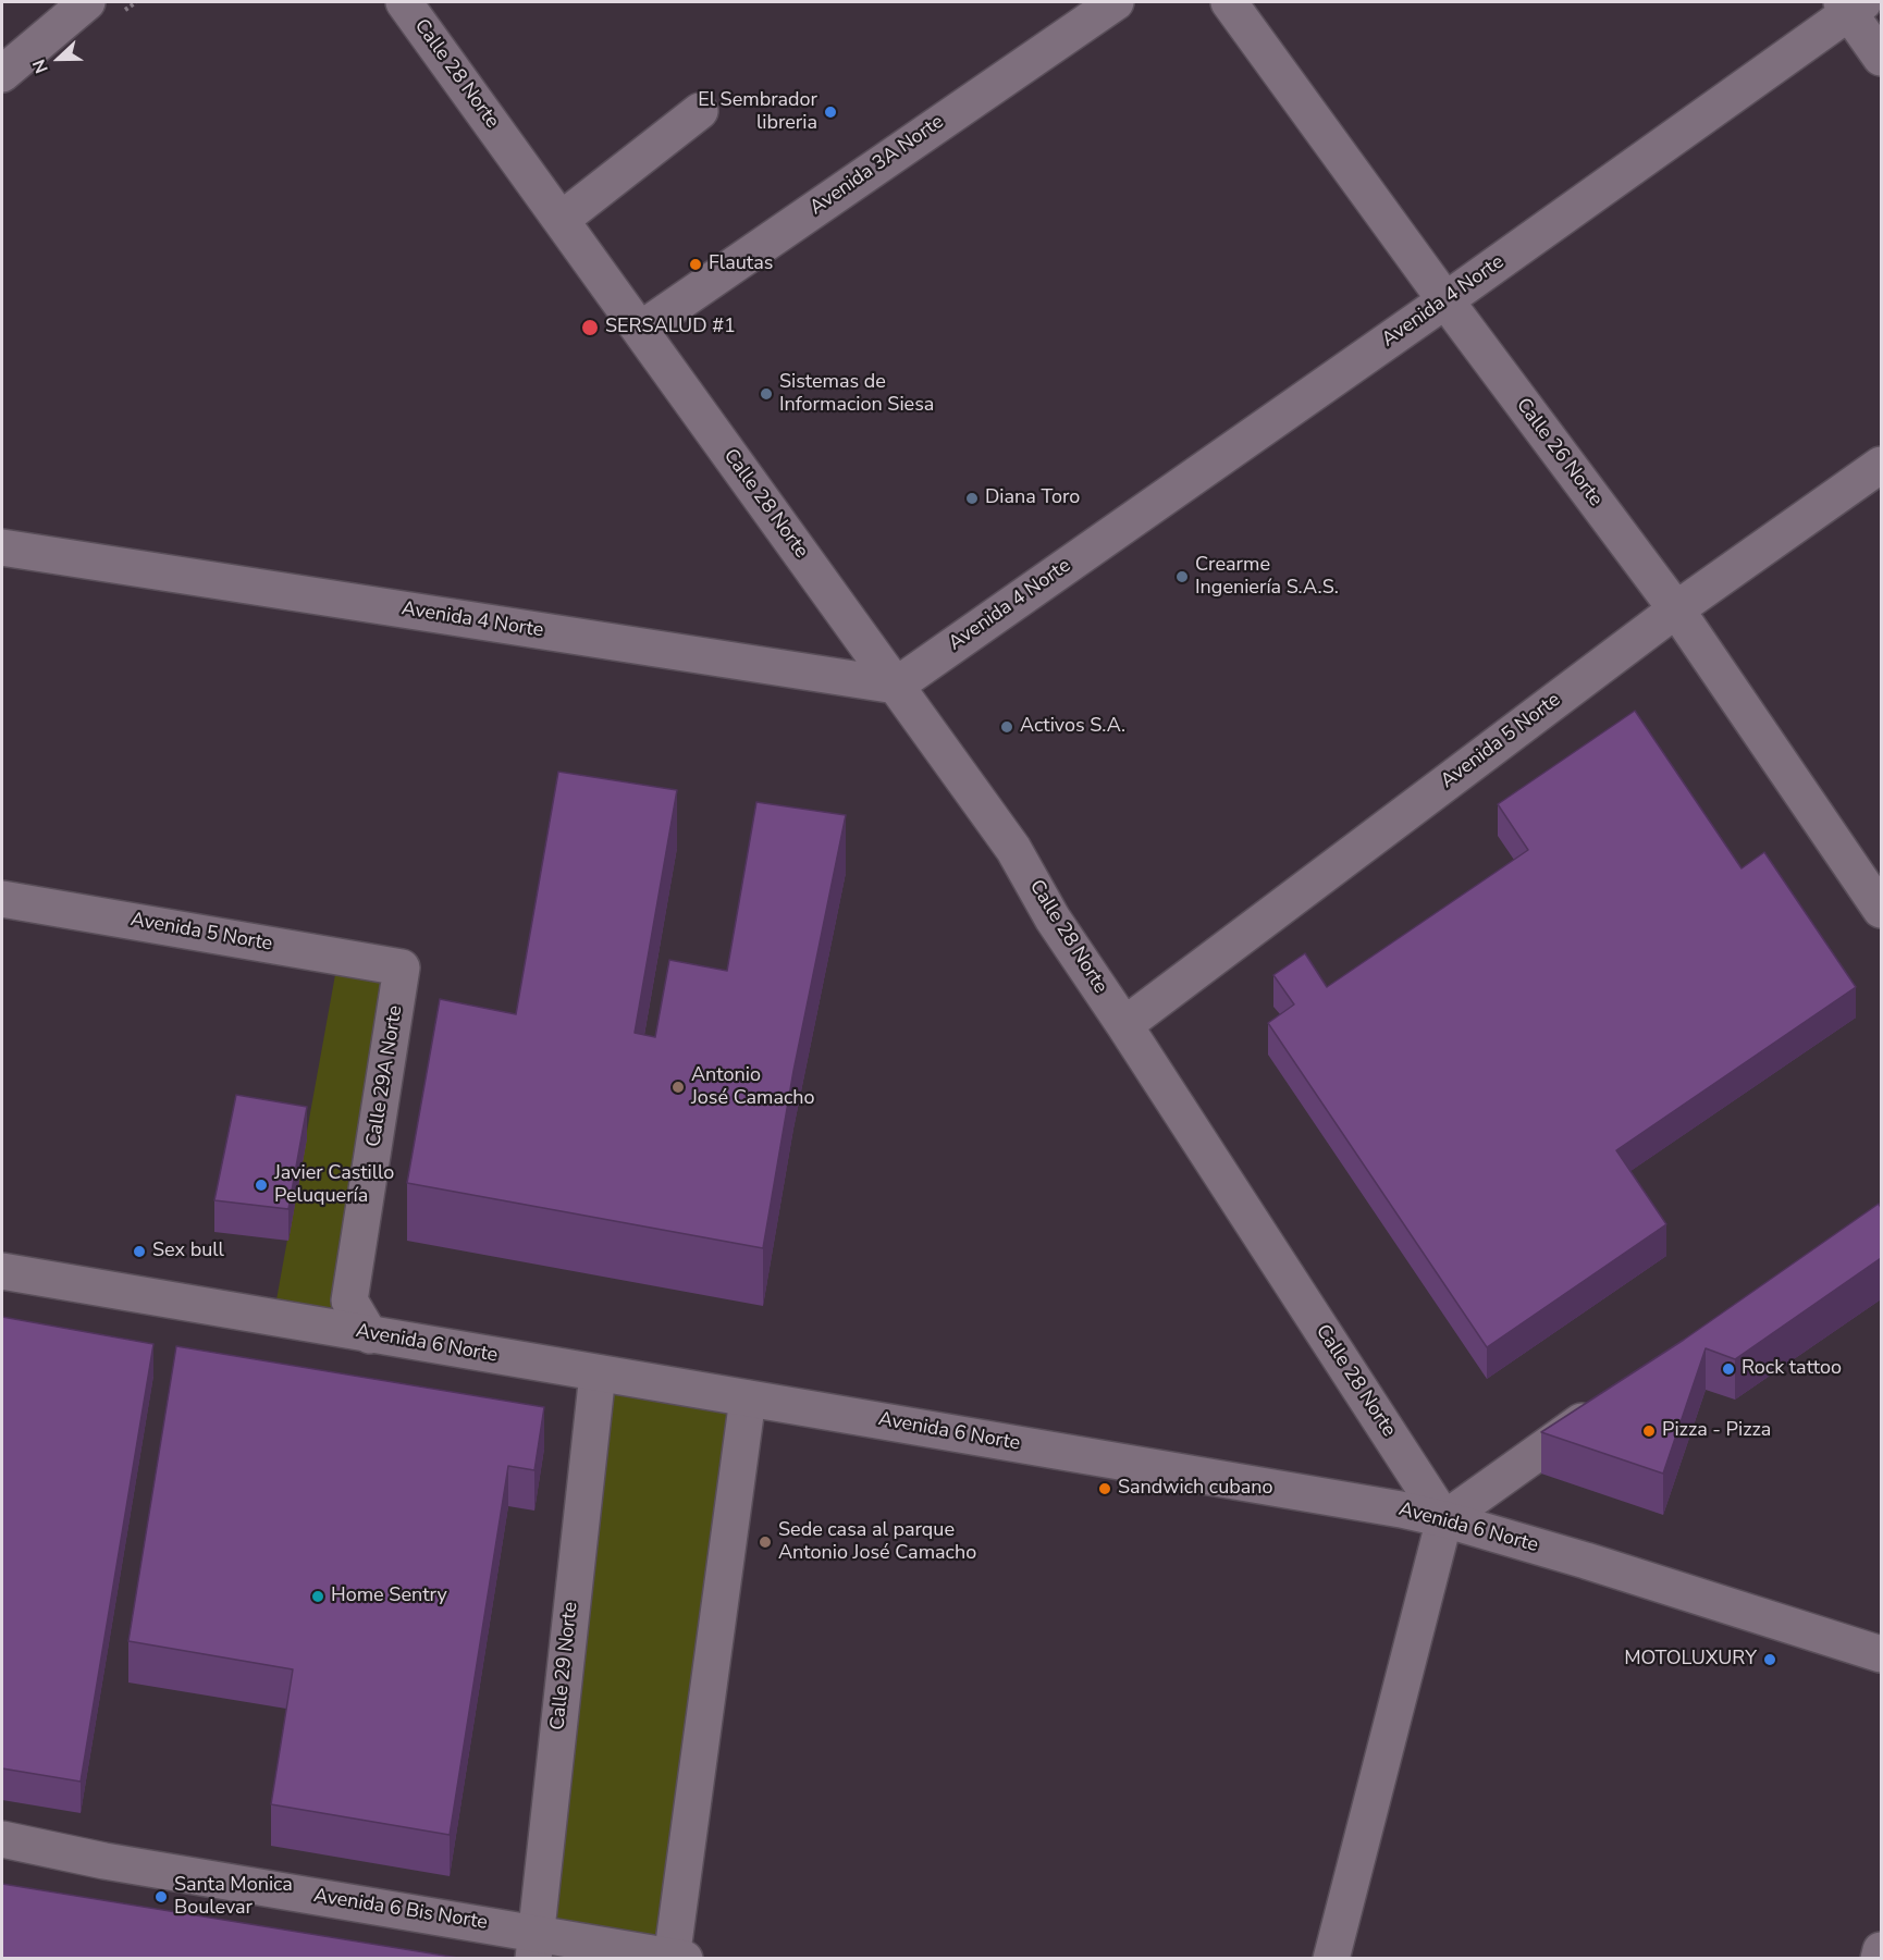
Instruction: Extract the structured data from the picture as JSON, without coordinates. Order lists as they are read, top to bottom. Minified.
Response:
{"streets":{"street":["Calle 28 Norte","Avenida 3A Norte","Avenida 4 Norte","Calle 26 Norte","Avenida 5 Norte","Calle 29A Norte","Avenida 6 Norte","Calle 29 Norte","Avenida 6 Bis Norte"]},"crossings":[["Calle 28 Norte","Avenida 3A Norte"],["Calle 28 Norte","Avenida 4 Norte"],["Calle 28 Norte","Avenida 5 Norte"],["Calle 28 Norte","Avenida 6 Norte"],["Avenida 4 Norte","Calle 26 Norte"],["Calle 26 Norte","Avenida 5 Norte"],["Avenida 5 Norte","Calle 29A Norte"],["Avenida 6 Norte","Calle 29 Norte"],["Calle 29 Norte","Avenida 6 Bis Norte"]],"places":["El Sembrador libreria","Flautas","SERSALUD #1","Sistemas de Informacion Siesa","Diana Toro","Crearme Ingeniería S.A.S.","Activos S.A.","Antonio José Camacho","Javier Castillo Peluquería","Sex bull","Rock tattoo","Pizza - Pizza","Sandwich cubano","Sede casa al parque Antonio José Camacho","Home Sentry","MOTOLUXURY","Santa Monica Boulevar"],"north":"left"}
